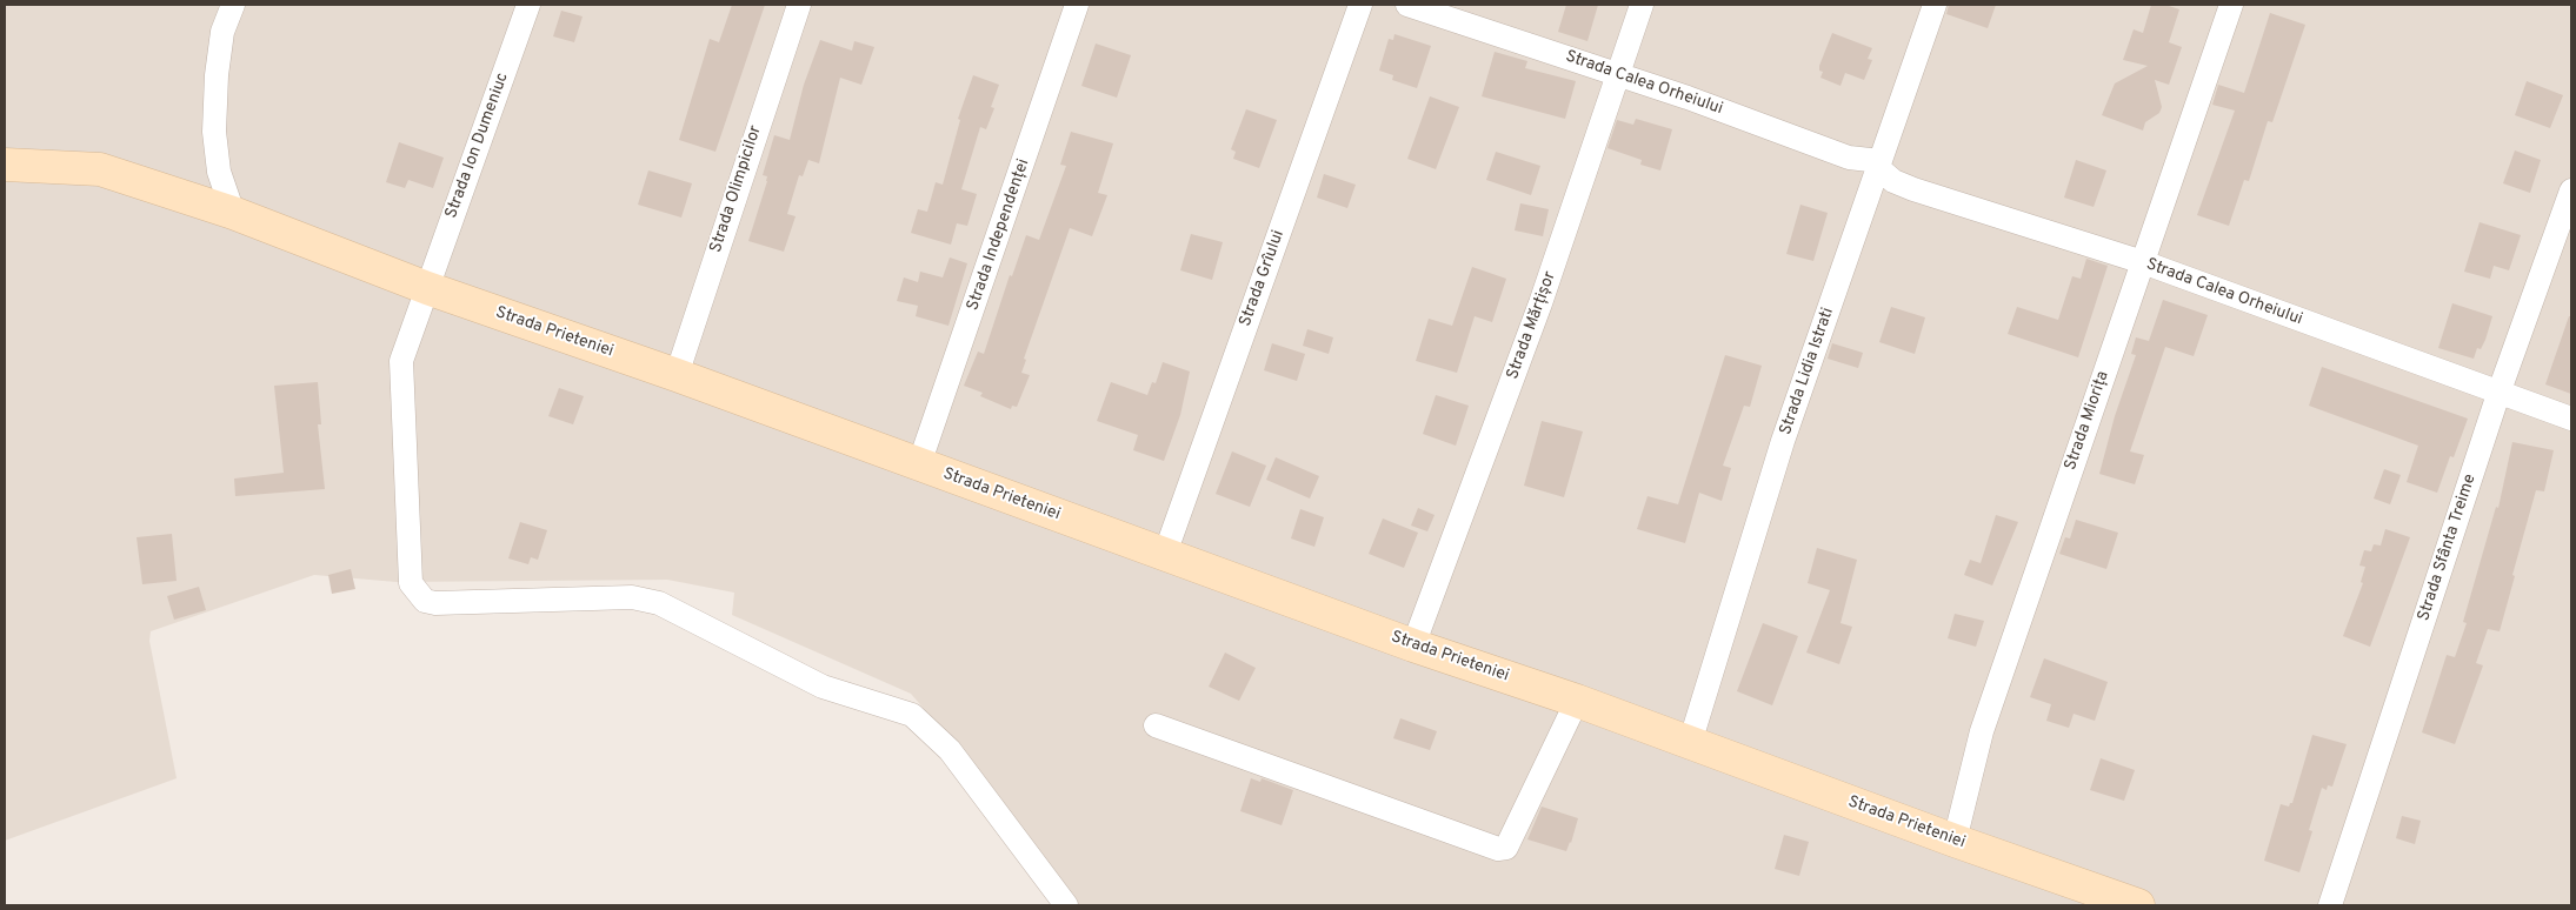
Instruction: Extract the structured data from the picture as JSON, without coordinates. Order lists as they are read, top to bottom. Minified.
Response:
{"streets":{"street":["Strada Calea Orheiului","Strada Ion Dumeniuc","Strada Olimpicilor","Strada Independenței","Strada Grîului","Strada Mărțișor","Strada Prieteniei","Strada Lidia Istrati","Strada Miorița","Strada Sfânta Treime"]},"crossings":[["Strada Calea Orheiului","Strada Mărțișor"],["Strada Calea Orheiului","Strada Lidia Istrati"],["Strada Calea Orheiului","Strada Miorița"],["Strada Calea Orheiului","Strada Sfânta Treime"],["Strada Ion Dumeniuc","Strada Prieteniei"],["Strada Olimpicilor","Strada Prieteniei"],["Strada Independenței","Strada Prieteniei"],["Strada Grîului","Strada Prieteniei"],["Strada Mărțișor","Strada Prieteniei"],["Strada Prieteniei","Strada Lidia Istrati"],["Strada Prieteniei","Strada Miorița"]]}
